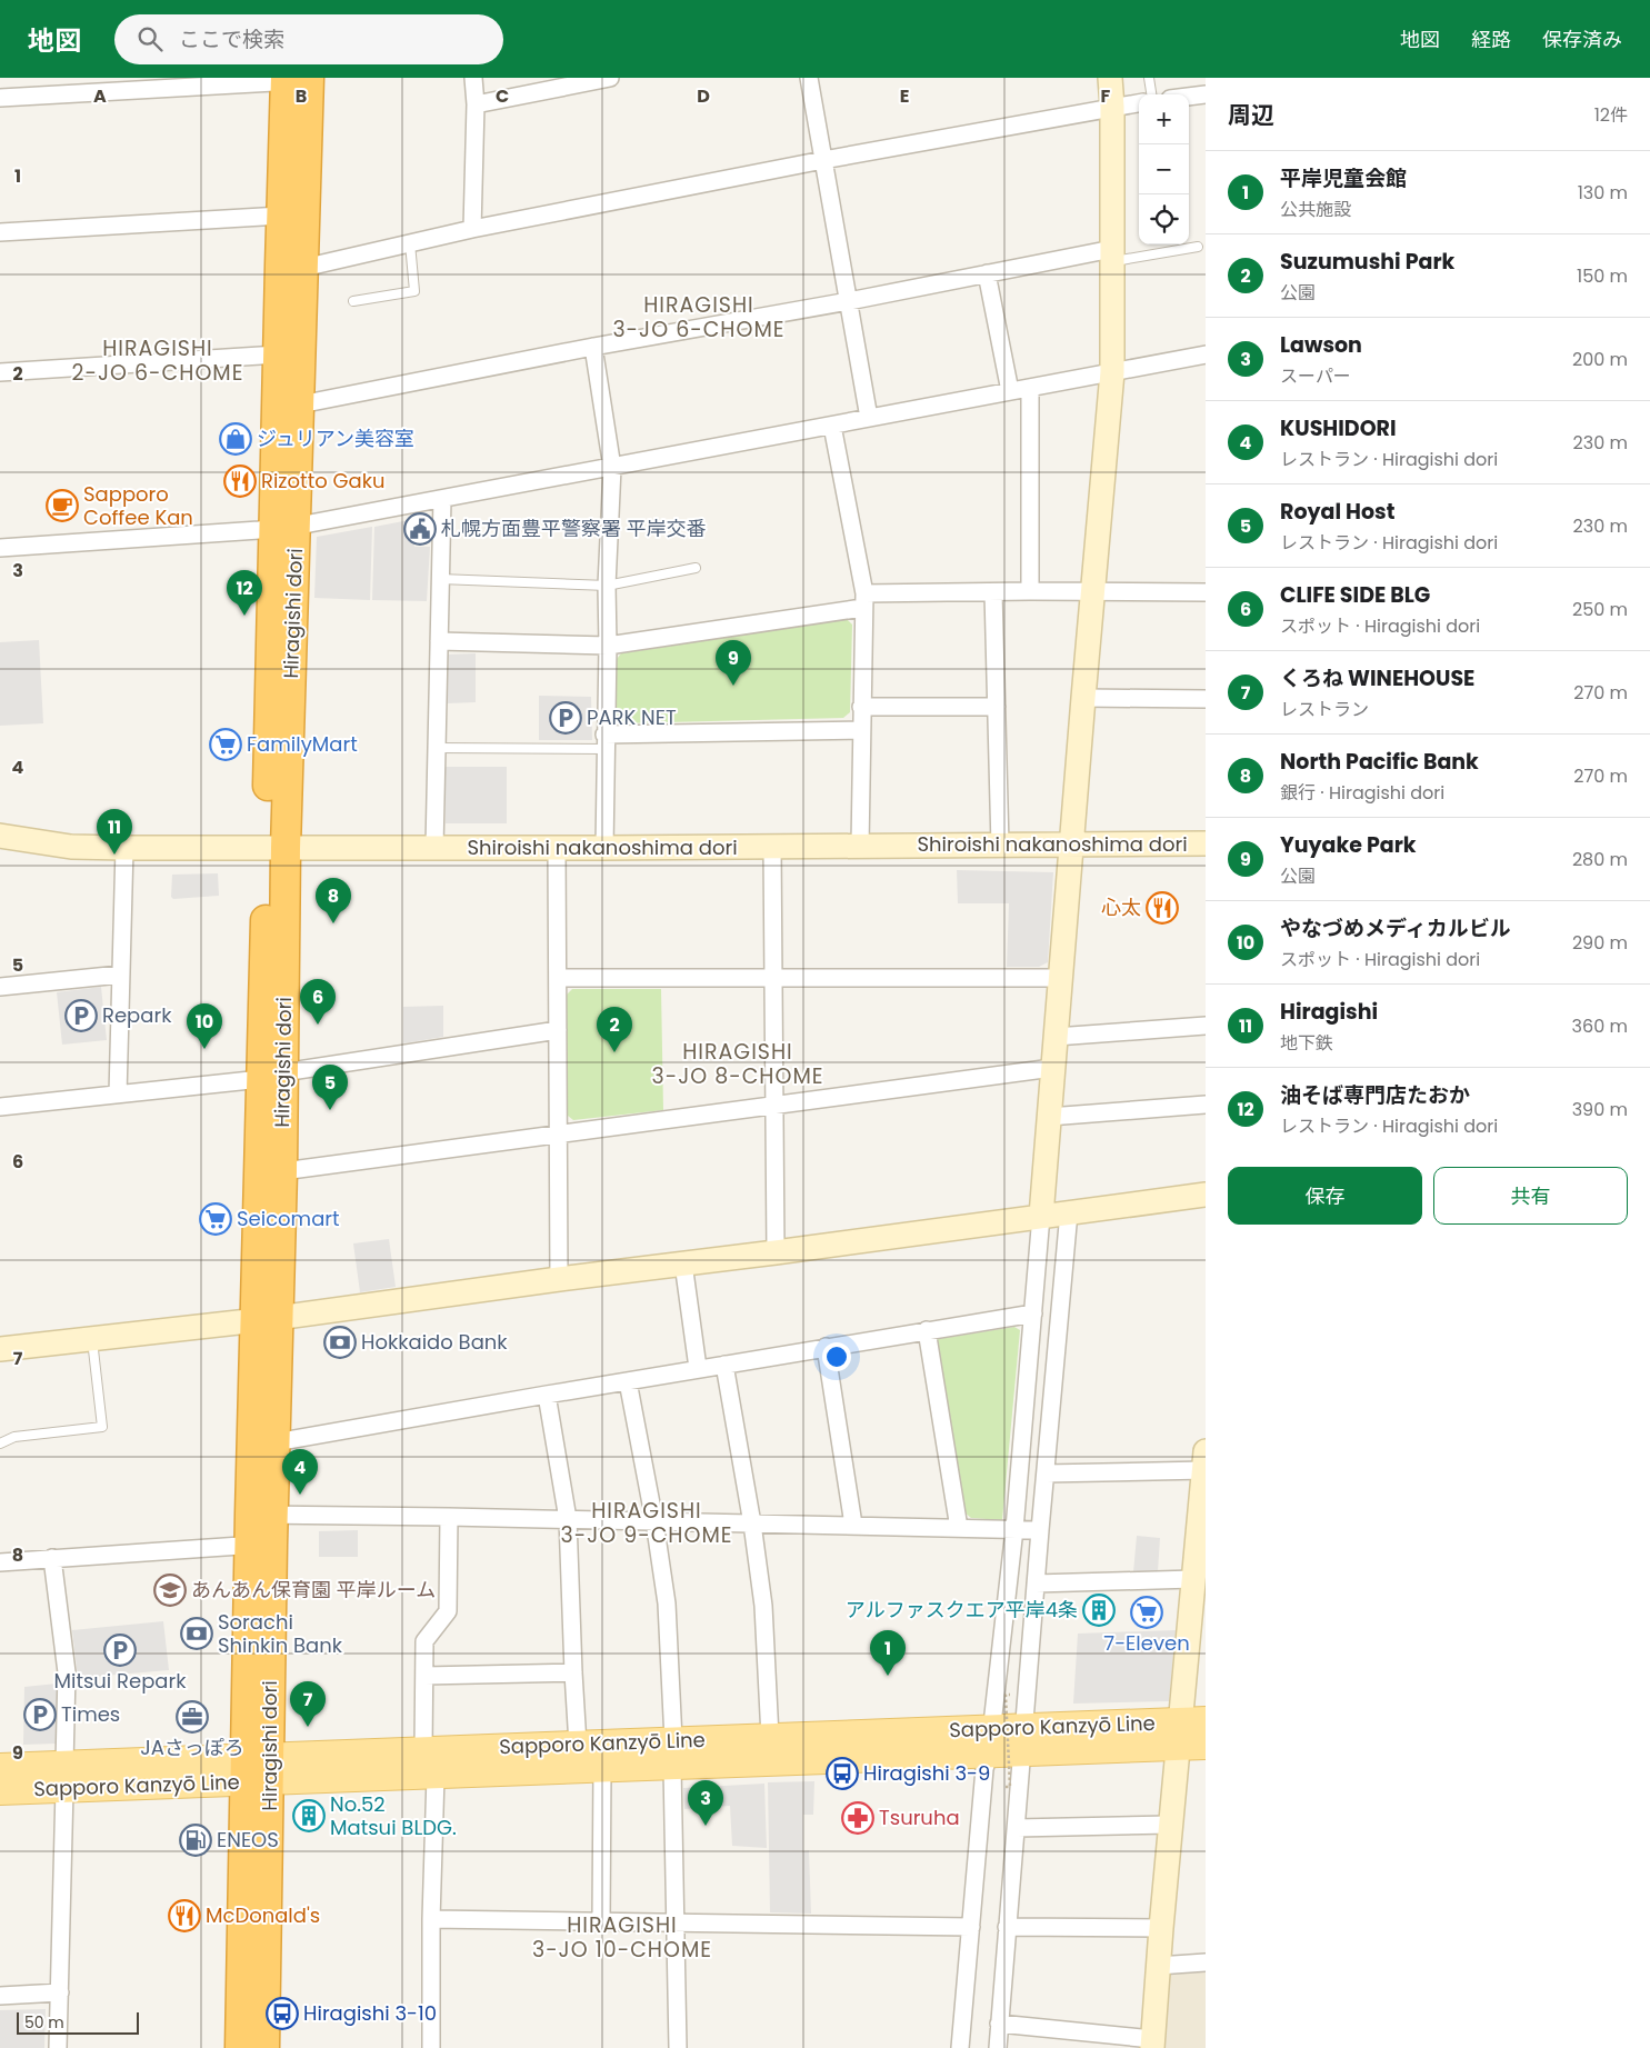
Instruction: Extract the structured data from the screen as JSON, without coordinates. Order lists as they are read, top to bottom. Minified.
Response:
{"streets":{"highway":["Hiragishi dori"],"main road":["Sapporo Kanzyō Line"],"street":["Shiroishi nakanoshima dori"]},"crossings":[["Hiragishi dori","Shiroishi nakanoshima dori"],["Hiragishi dori","Sapporo Kanzyō Line"]],"districts":["HIRAGISHI 3-JO 6-CHOME","HIRAGISHI 2-JO 6-CHOME","HIRAGISHI 3-JO 8-CHOME","HIRAGISHI 3-JO 9-CHOME","HIRAGISHI 3-JO 10-CHOME"],"places":{"shop":["ジュリアン美容室"],"restaurant":["Rizotto Gaku","心太","McDonald's"],"cafe":["Sapporo Coffee Kan"],"public building":["札幌方面豊平警察署 平岸交番"],"parking":["PARK NET","Repark","Mitsui Repark","Times"],"supermarket":["FamilyMart","Seicomart","7-Eleven"],"bank":["Hokkaido Bank","Sorachi Shinkin Bank"],"school or university":["あんあん保育園 平岸ルーム"],"building":["アルファスクエア平岸4条","No.52 Matsui BLDG."],"office":["JAさっぽろ"],"bus stop":["Hiragishi 3-9","Hiragishi 3-10"],"pharmacy":["Tsuruha"],"fuel station":["ENEOS"]},"scale_bar":"50 m","page":{"header":"地図","search":"ここで検索","nav":["地図","経路","保存済み"],"heading":["周辺","12件"],"map_buttons":["+","−"],"list":[{"mark":"1","name":"平岸児童会館","note":"公共施設","value":"130 m"},{"mark":"2","name":"Suzumushi Park","note":"公園","value":"150 m"},{"mark":"3","name":"Lawson","note":"スーパー","value":"200 m"},{"mark":"4","name":"KUSHIDORI","note":"レストラン · Hiragishi dori","value":"230 m"},{"mark":"5","name":"Royal Host","note":"レストラン · Hiragishi dori","value":"230 m"},{"mark":"6","name":"CLIFE SIDE BLG","note":"スポット · Hiragishi dori","value":"250 m"},{"mark":"7","name":"くろね WINEHOUSE","note":"レストラン","value":"270 m"},{"mark":"8","name":"North Pacific Bank","note":"銀行 · Hiragishi dori","value":"270 m"},{"mark":"9","name":"Yuyake Park","note":"公園","value":"280 m"},{"mark":"10","name":"やなづめメディカルビル","note":"スポット · Hiragishi dori","value":"290 m"},{"mark":"11","name":"Hiragishi","note":"地下鉄","value":"360 m"},{"mark":"12","name":"油そば専門店たおか","note":"レストラン · Hiragishi dori","value":"390 m"}],"pins":["12","9","11","8","6","10","2","5","4","1","7","3"],"buttons":["保存","共有"],"scale":"50 m"},"grid":{"columns":["A","B","C","D","E","F"],"rows":["1","2","3","4","5","6","7","8","9"]}}
